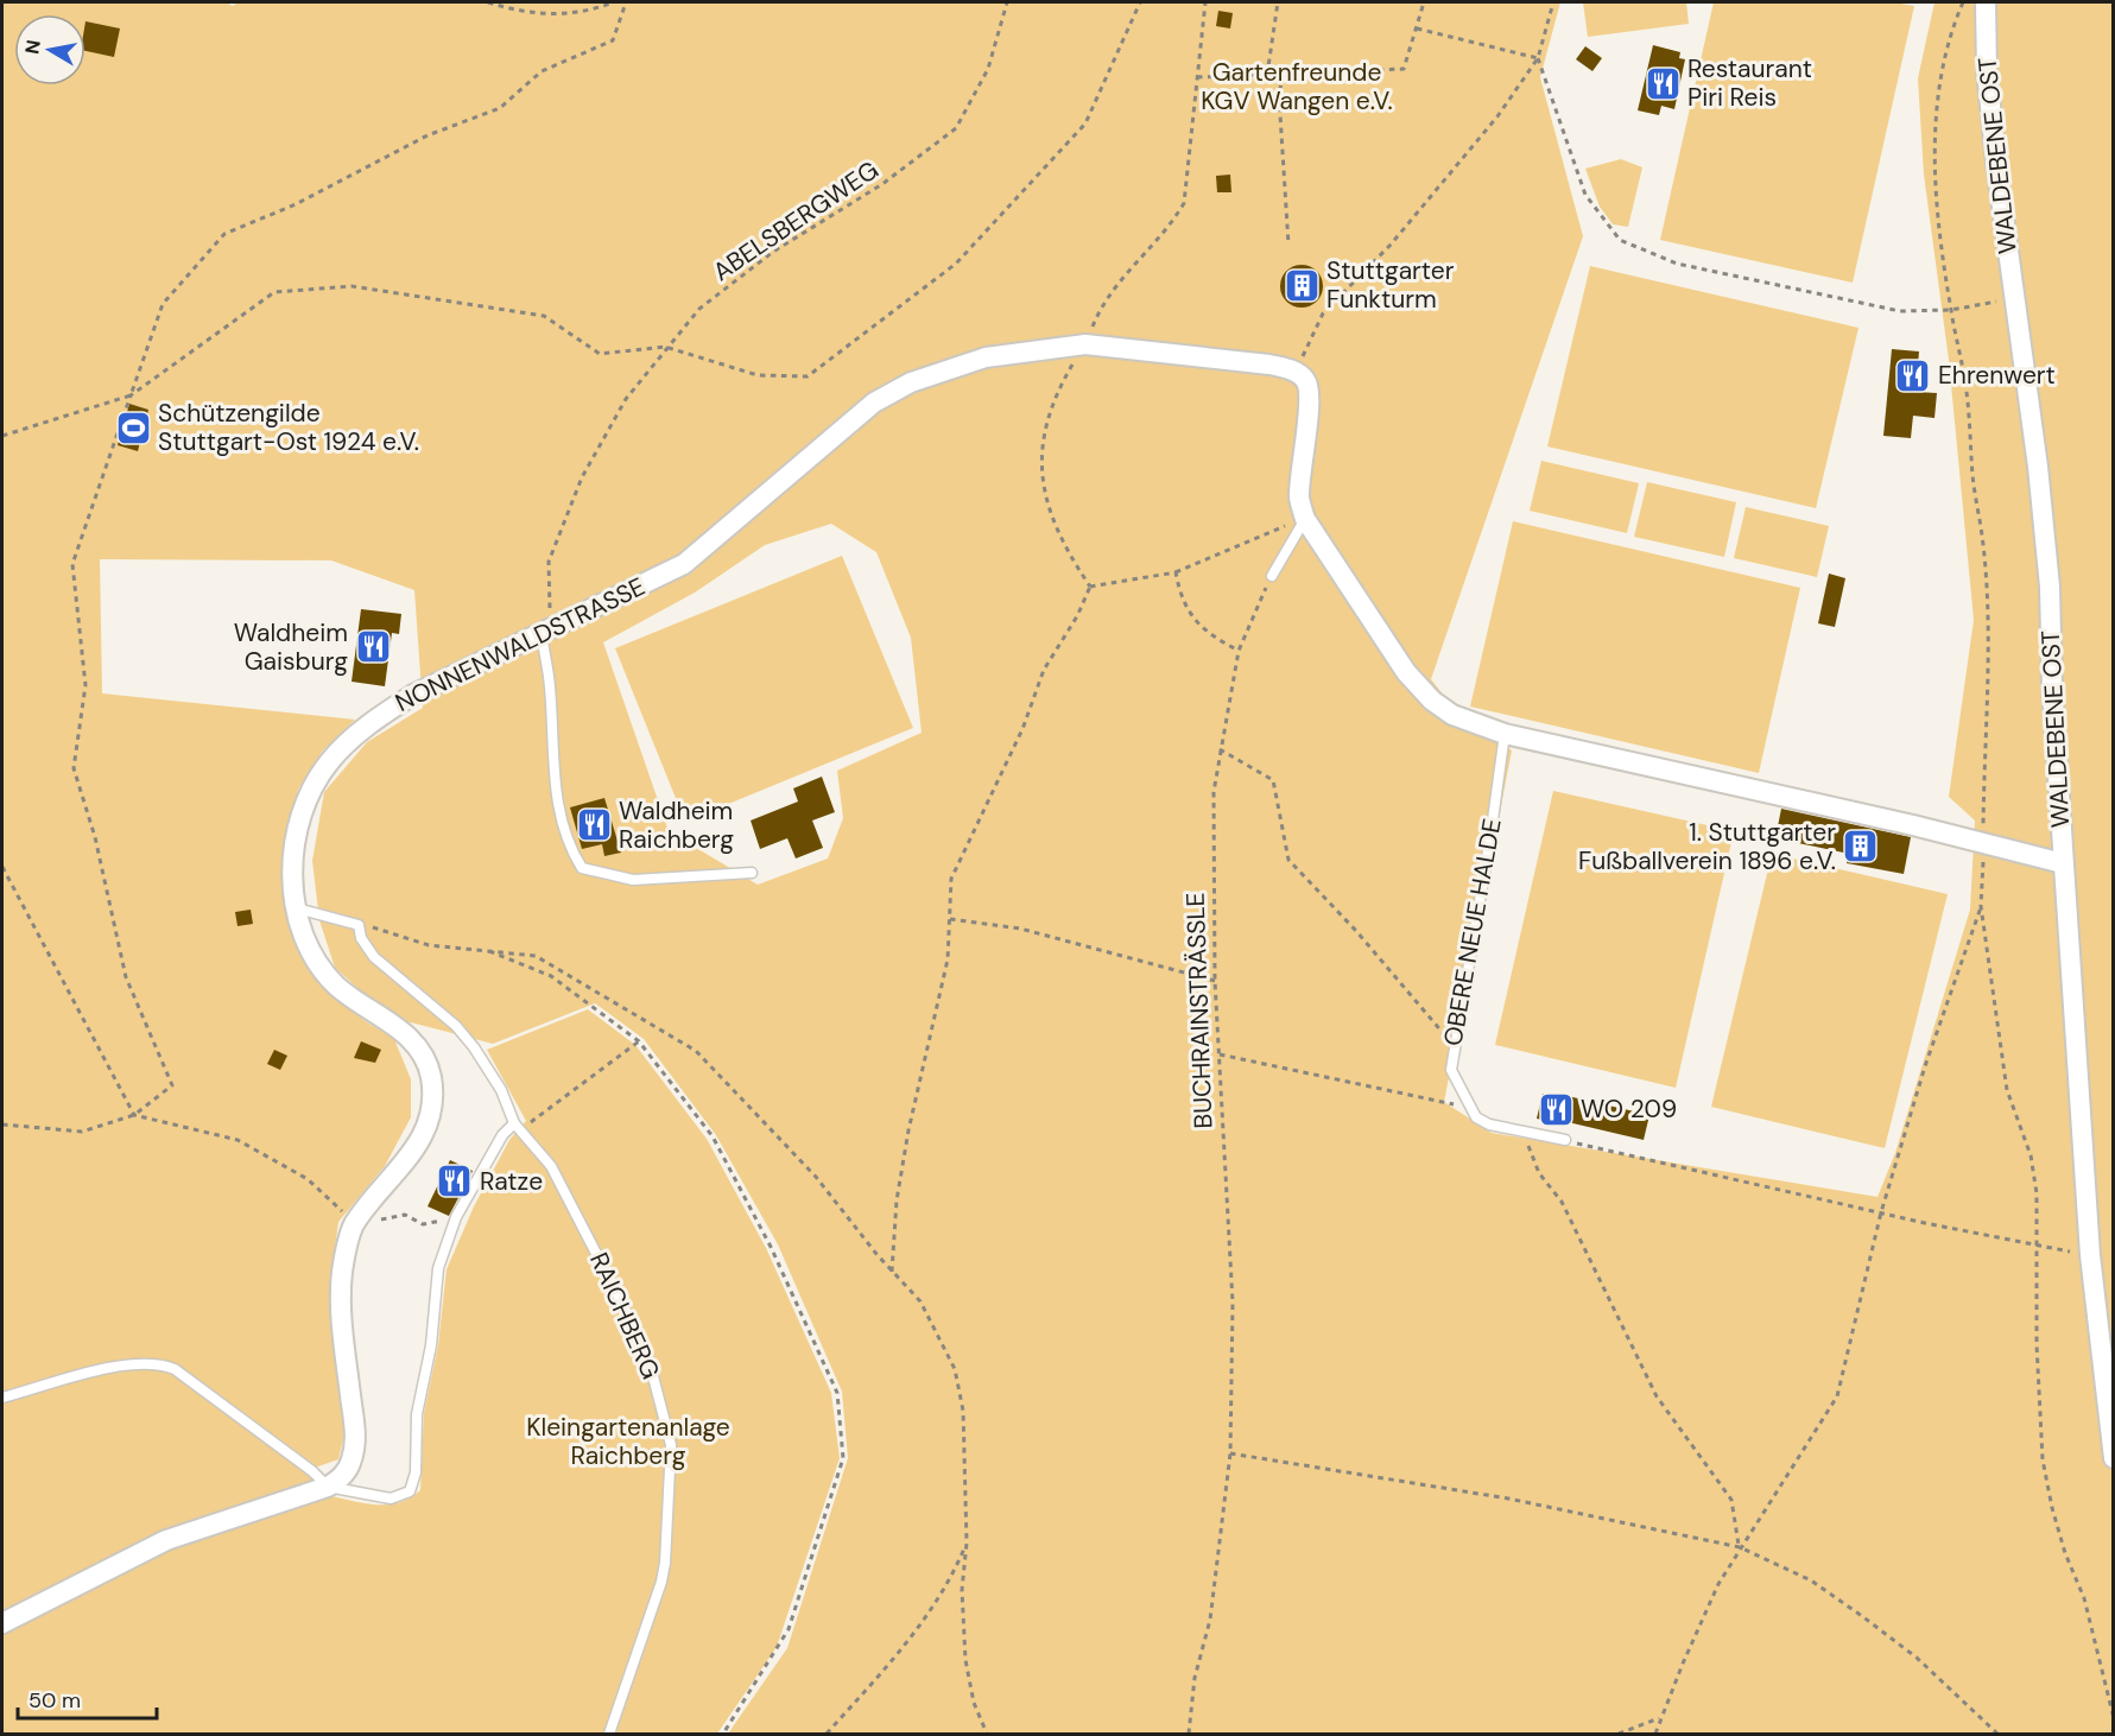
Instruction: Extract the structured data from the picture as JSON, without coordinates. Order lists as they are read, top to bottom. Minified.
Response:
{"streets":{"street":["WALDEBENE OST","NONNENWALDSTRASSE"],"lane":["OBERE NEUE HALDE","RAICHBERG"],"path":["ABELSBERGWEG","BUCHRAINSTRÄSSLE"]},"crossings":[["ABELSBERGWEG","NONNENWALDSTRASSE"]],"parks":["Gartenfreunde KGV Wangen e.V.","Kleingartenanlage Raichberg"],"places":{"restaurant":["Restaurant Piri Reis","Ehrenwert","Waldheim Gaisburg","Waldheim Raichberg","WO 209","Ratze"],"building":["Stuttgarter Funkturm","1. Stuttgarter Fußballverein 1896 e.V."],"sports":["Schützengilde Stuttgart-Ost 1924 e.V."]},"scale_bar":"50 m","north":"left"}
